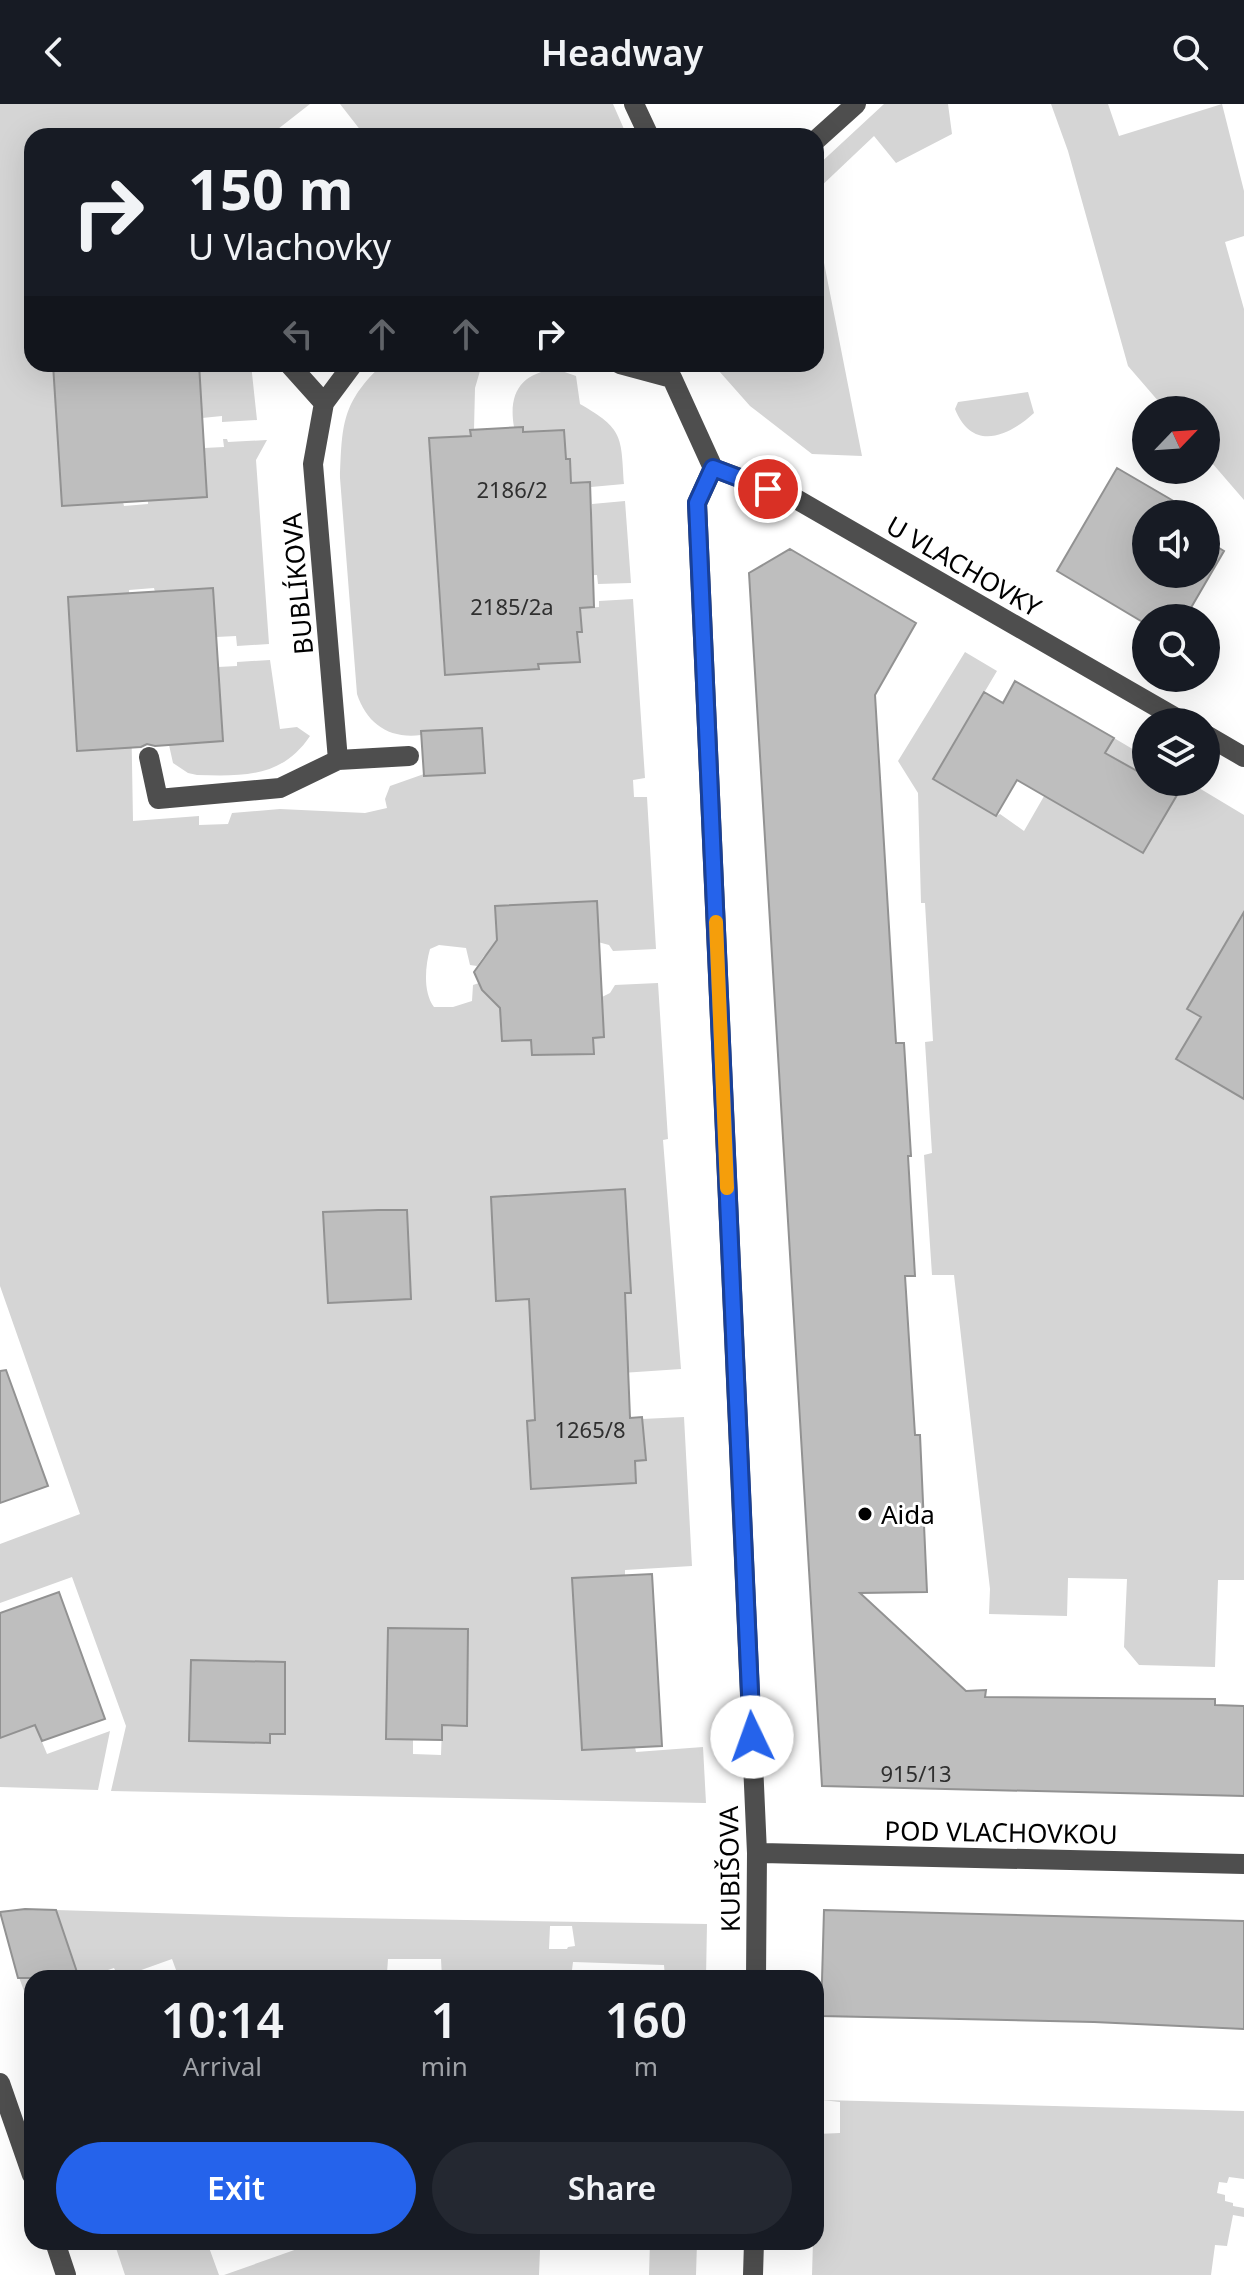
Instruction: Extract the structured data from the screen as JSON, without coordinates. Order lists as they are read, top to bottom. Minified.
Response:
{"streets":{"street":["U VLACHOVKY","BUBLÍKOVA","POD VLACHOVKOU","KUBIŠOVA"]},"crossings":[["U VLACHOVKY","KUBIŠOVA"],["POD VLACHOVKOU","KUBIŠOVA"]],"places":["Aida"],"house_numbers":["2186/2","2185/2a","1265/8","915/13"],"north":"top right","page":{"header":"Headway","turn":["150 m","U Vlachovky"],"eta":["10:14","Arrival","1","min","160","m"],"buttons":["Exit","Share"]}}
